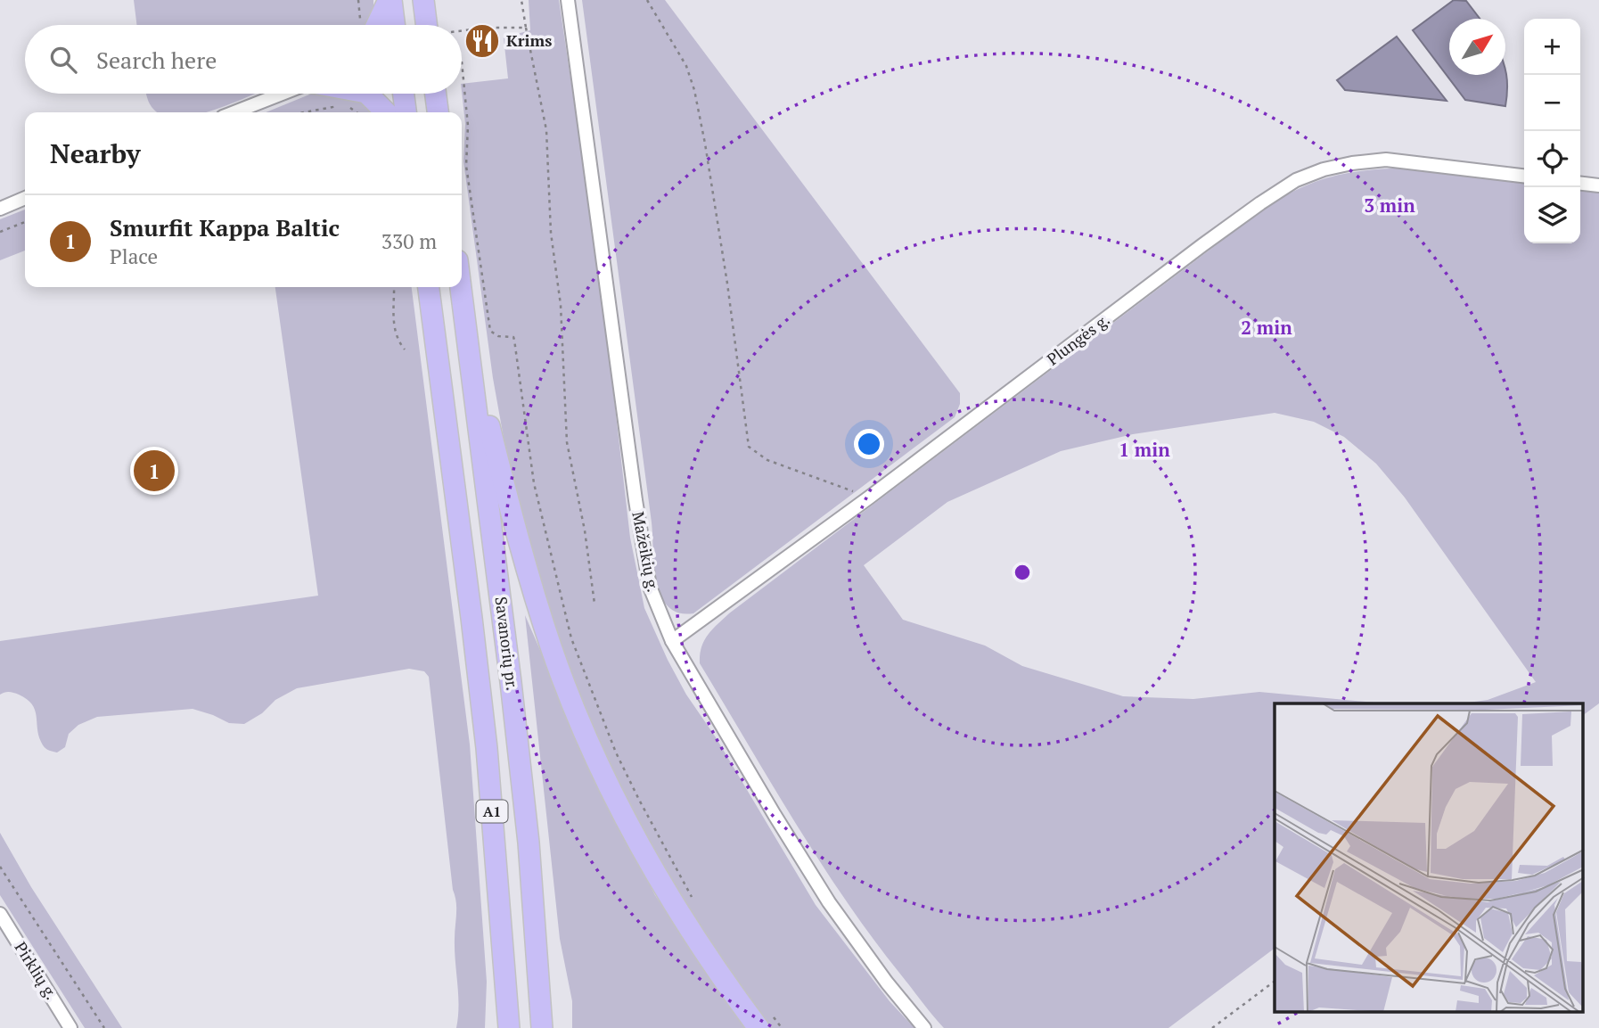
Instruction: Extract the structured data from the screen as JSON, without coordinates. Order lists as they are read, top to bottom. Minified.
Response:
{"streets":{"highway":["Savanorių pr.","A1"],"street":["Plungės g.","Mažeikių g.","Pirklių g."]},"crossings":[["Plungės g.","Mažeikių g."]],"places":{"restaurant":["Krims"]},"north":"top right","page":{"map_buttons":["+","−"],"search":"Search here","heading":"Nearby","list":[{"mark":"1","name":"Smurfit Kappa Baltic","note":"Place","value":"330 m"}],"pins":"1"},"rings":["3 min","2 min","1 min"]}
